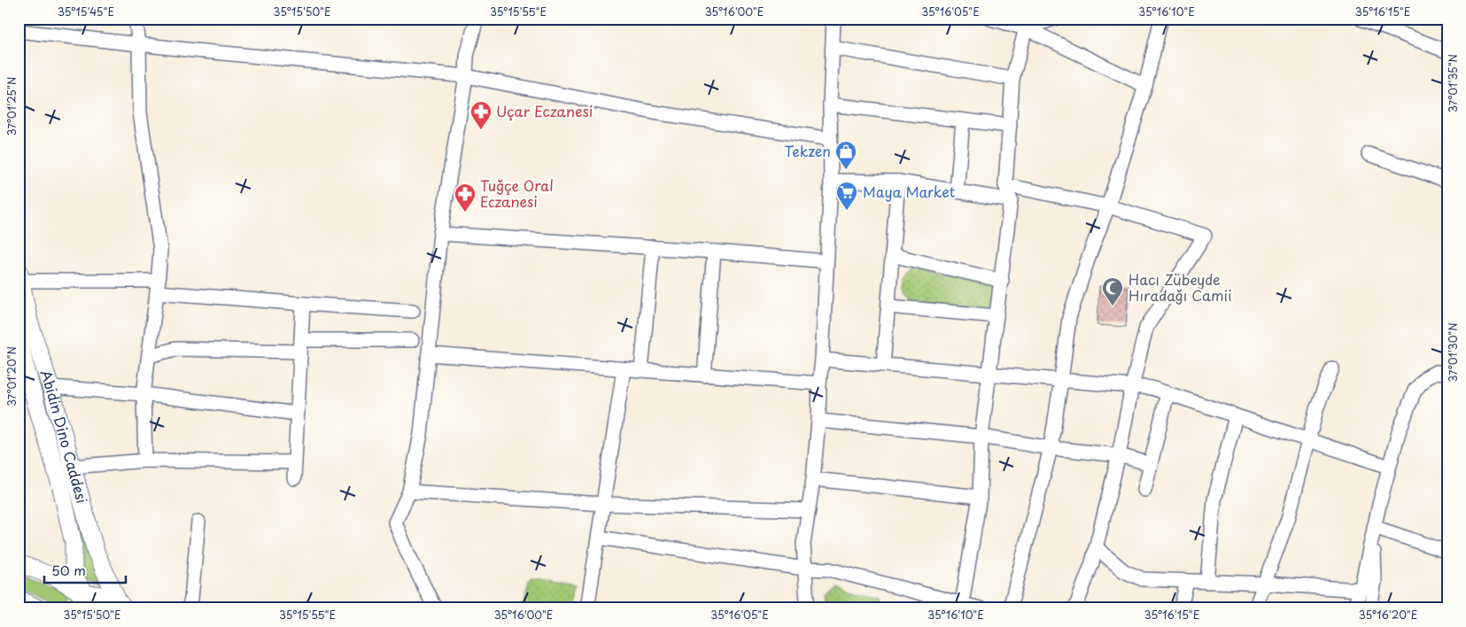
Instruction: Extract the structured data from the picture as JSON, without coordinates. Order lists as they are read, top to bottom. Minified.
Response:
{"streets":{"main road":["Abidin Dino Caddesi"]},"places":{"pharmacy":["Uçar Eczanesi","Tuğçe Oral Eczanesi"],"shop":["Tekzen"],"supermarket":["Maya Market"],"mosque":["Hacı Zübeyde Hıradağı Camii"]},"scale_bar":"50 m","coordinates":["35°15'45\"E","35°15'50\"E","35°15'55\"E","35°16'00\"E","35°16'05\"E","35°16'10\"E","35°16'15\"E","37°01'35\"N","37°01'25\"N","37°01'30\"N","37°01'20\"N","35°16'20\"E"]}
